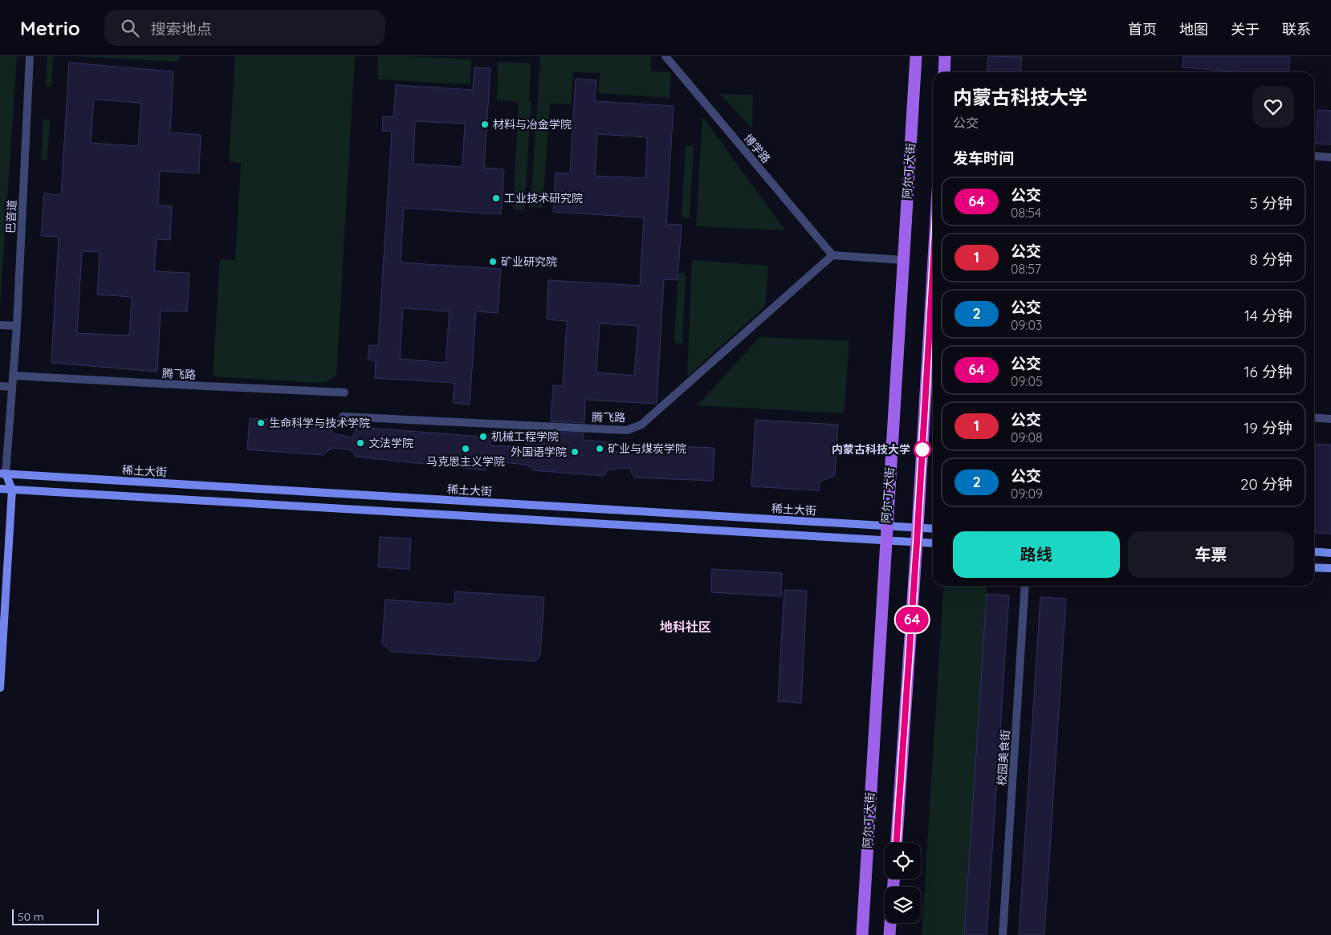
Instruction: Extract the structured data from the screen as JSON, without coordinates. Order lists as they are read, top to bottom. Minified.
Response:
{"streets":{"main road":["阿尔丁大街","稀土大街"],"street":["博学路","巴音道","腾飞路","校园美食街"]},"crossings":[["博学路","腾飞路"],["阿尔丁大街","稀土大街"],["巴音道","腾飞路"],["巴音道","稀土大街"]],"districts":["地科社区"],"places":["材料与冶金学院","工业技术研究院","矿业研究院","生命科学与技术学院","机械工程学院","文法学院","马克思主义学院","矿业与煤炭学院","内蒙古科技大学","外国语学院"],"lines":["bus line 64"],"scale_bar":"50 m","page":{"header":"Metrio","search":"搜索地点","nav":["首页","地图","关于","联系"],"on_map":"64","heading":[["内蒙古科技大学","公交"],"发车时间"],"list":[{"mark":"64","name":"公交","note":"08:54","value":"5 分钟"},{"mark":"1","name":"公交","note":"08:57","value":"8 分钟"},{"mark":"2","name":"公交","note":"09:03","value":"14 分钟"},{"mark":"64","name":"公交","note":"09:05","value":"16 分钟"},{"mark":"1","name":"公交","note":"09:08","value":"19 分钟"},{"mark":"2","name":"公交","note":"09:09","value":"20 分钟"}],"buttons":["路线","车票"],"scale":"50 m"}}
